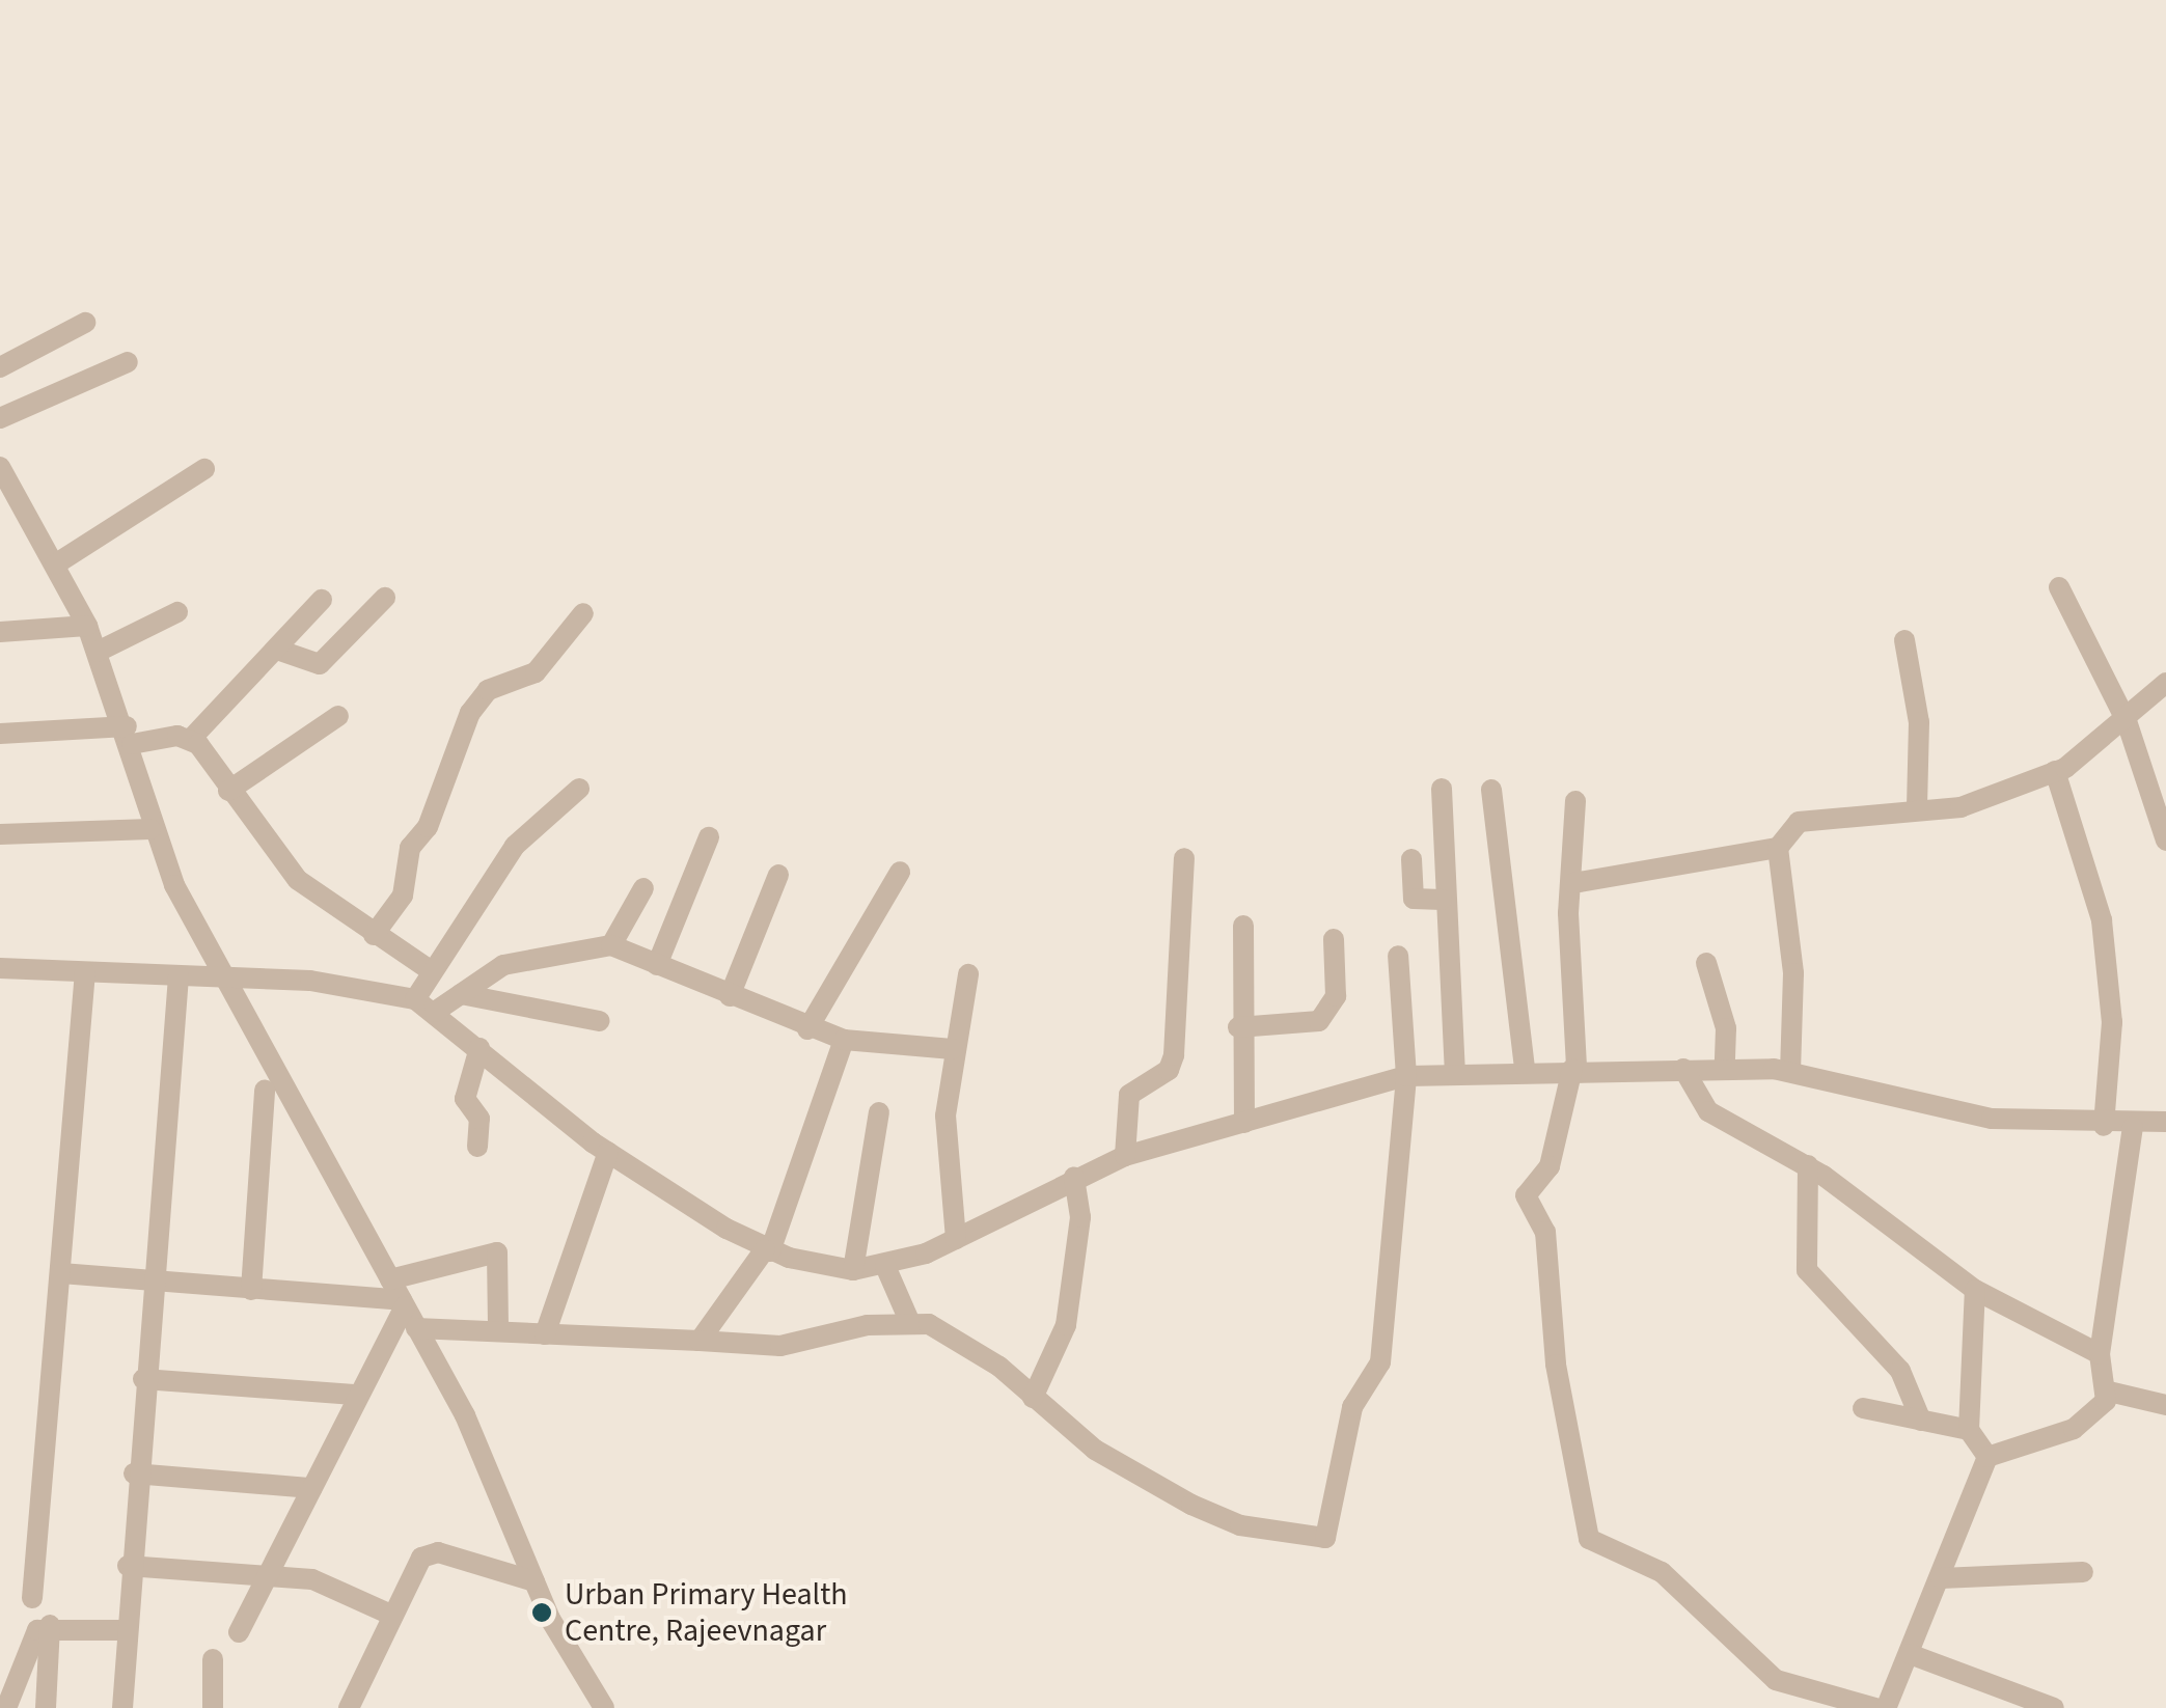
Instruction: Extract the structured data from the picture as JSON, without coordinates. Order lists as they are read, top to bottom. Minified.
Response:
{"places":["Urban Primary Health Centre, Rajeevnagar"]}
